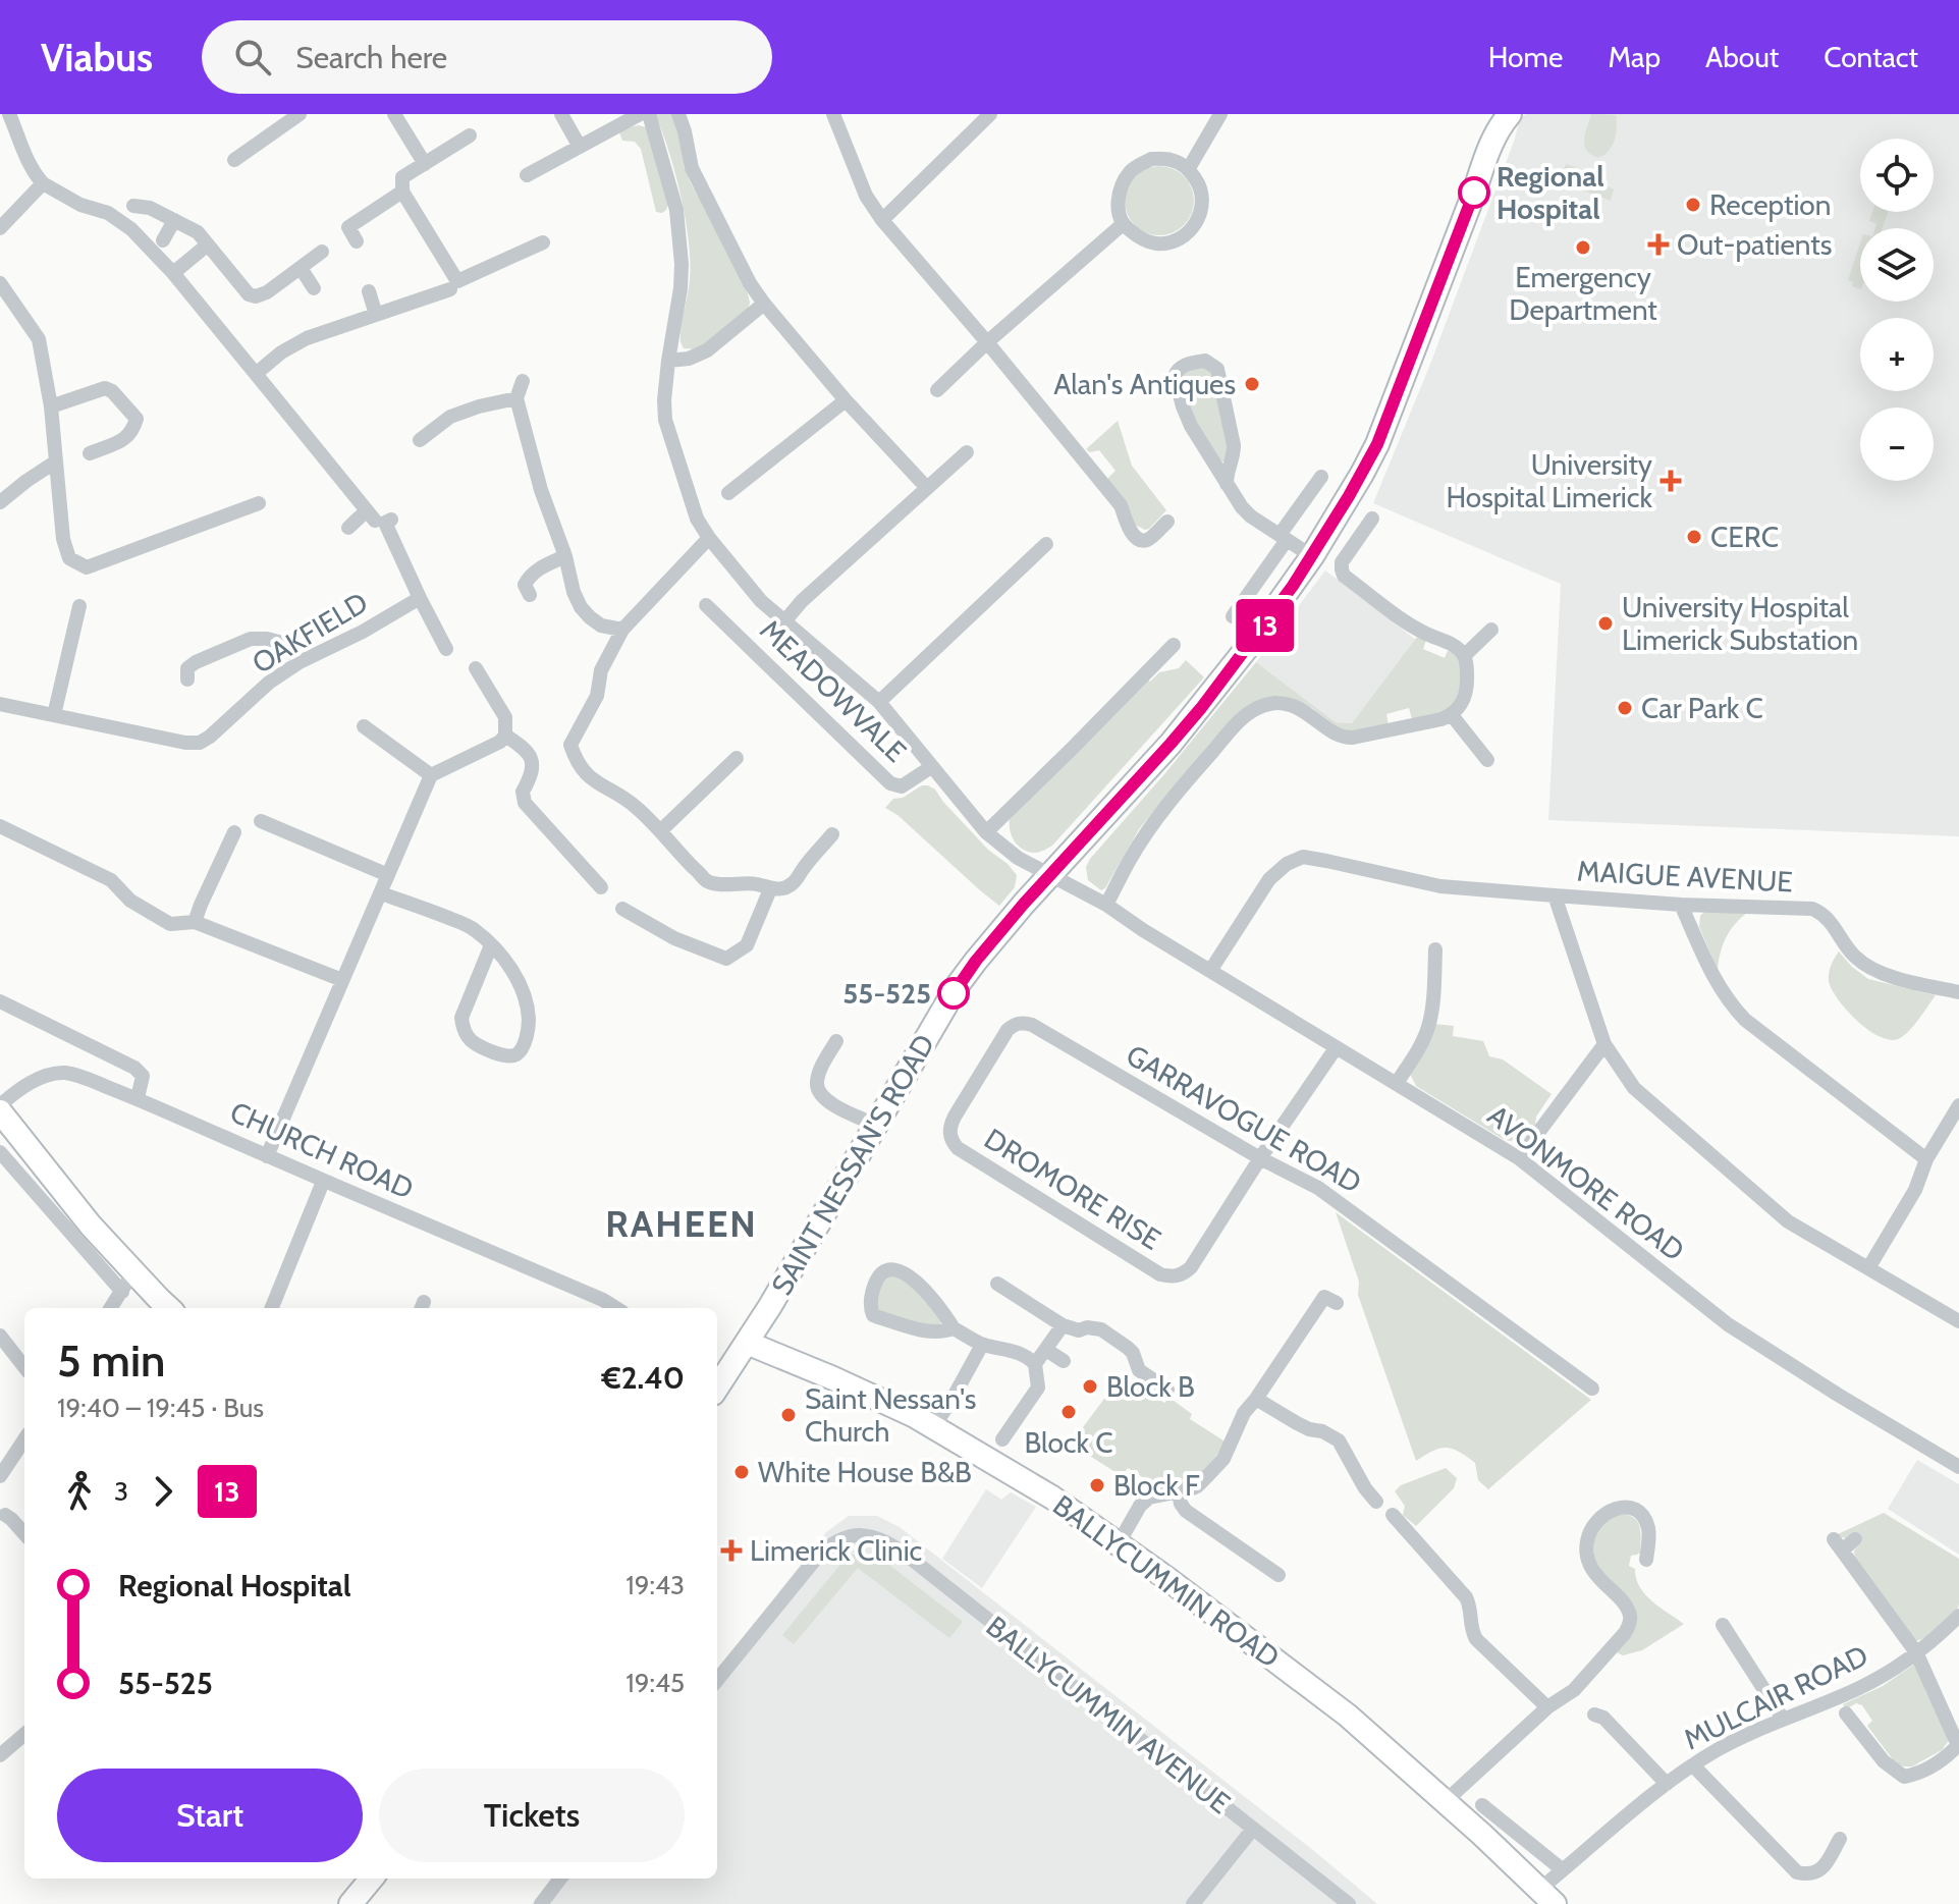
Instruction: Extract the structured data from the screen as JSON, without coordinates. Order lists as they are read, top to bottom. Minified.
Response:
{"streets":{"main road":["SAINT NESSAN'S ROAD","BALLYCUMMIN ROAD"],"street":["OAKFIELD","MEADOWVALE","MAIGUE AVENUE","GARRAVOGUE ROAD","CHURCH ROAD","AVONMORE ROAD","DROMORE RISE","MULCAIR ROAD","BALLYCUMMIN AVENUE"]},"crossings":[["MEADOWVALE","SAINT NESSAN'S ROAD"],["MEADOWVALE","AVONMORE ROAD"],["MAIGUE AVENUE","AVONMORE ROAD"],["GARRAVOGUE ROAD","DROMORE RISE"],["SAINT NESSAN'S ROAD","AVONMORE ROAD"],["SAINT NESSAN'S ROAD","BALLYCUMMIN ROAD"],["AVONMORE ROAD","DROMORE RISE"],["BALLYCUMMIN ROAD","MULCAIR ROAD"]],"districts":["RAHEEN"],"places":{"other":["Regional Hospital","Reception","Emergency Department","Alan's Antiques","CERC","University Hospital Limerick Substation","Car Park C","55-525","Block B","Block C","Saint Nessan's Church","White House B&B","Block F"],"health":["Out-patients","University Hospital Limerick","Limerick Clinic"]},"lines":["bus line 13"],"page":{"header":"Viabus","search":"Search here","nav":["Home","Map","About","Contact"],"on_map":"13","map_buttons":["+","−"],"heading":["5 min","19:40 – 19:45 · Bus","€2.40"],"legs":["3","13"],"list":[{"name":"Regional Hospital","value":"19:43"},{"name":"55-525","value":"19:45"}],"buttons":["Start","Tickets"]}}
